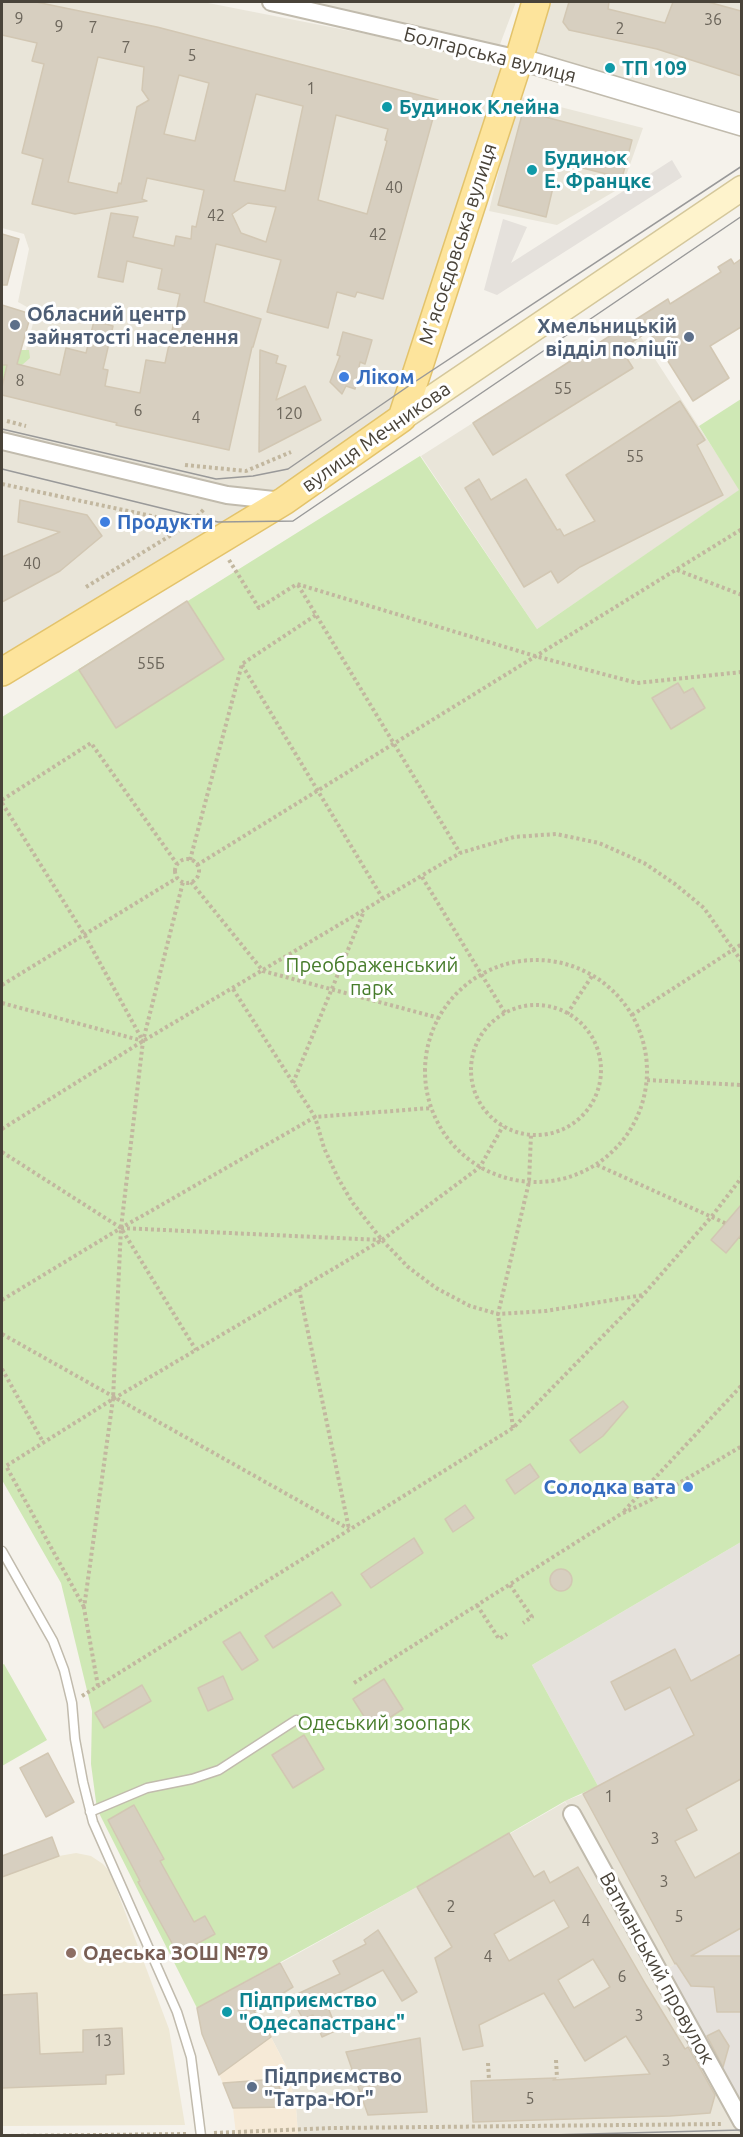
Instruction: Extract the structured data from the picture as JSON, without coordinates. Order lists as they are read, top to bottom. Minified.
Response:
{"streets":{"main road":["Мʼясоєдовська вулиця","вулиця Мечникова"],"street":["Болгарська вулиця","Ватманський провулок"]},"crossings":[["Болгарська вулиця","Мʼясоєдовська вулиця"],["Мʼясоєдовська вулиця","вулиця Мечникова"]],"parks":["Преображенський парк","Одеський зоопарк"],"places":["ТП 109","Будинок Клейна","Будинок Е. Францкє","Обласний центр зайнятості населення","Хмельницькій відділ поліції","Ліком","Продукти","Солодка вата","Одеська ЗОШ №79","Підприємство \"Одесапастранс\"","Підприємство \"Татра-Юг\""],"house_numbers":["9","36","9","7","2","7","5","1","40","42","42","8","55","6","120","4","55","40","55Б","1","3","3","2","5","4","4","6","3","13","3","5"]}
